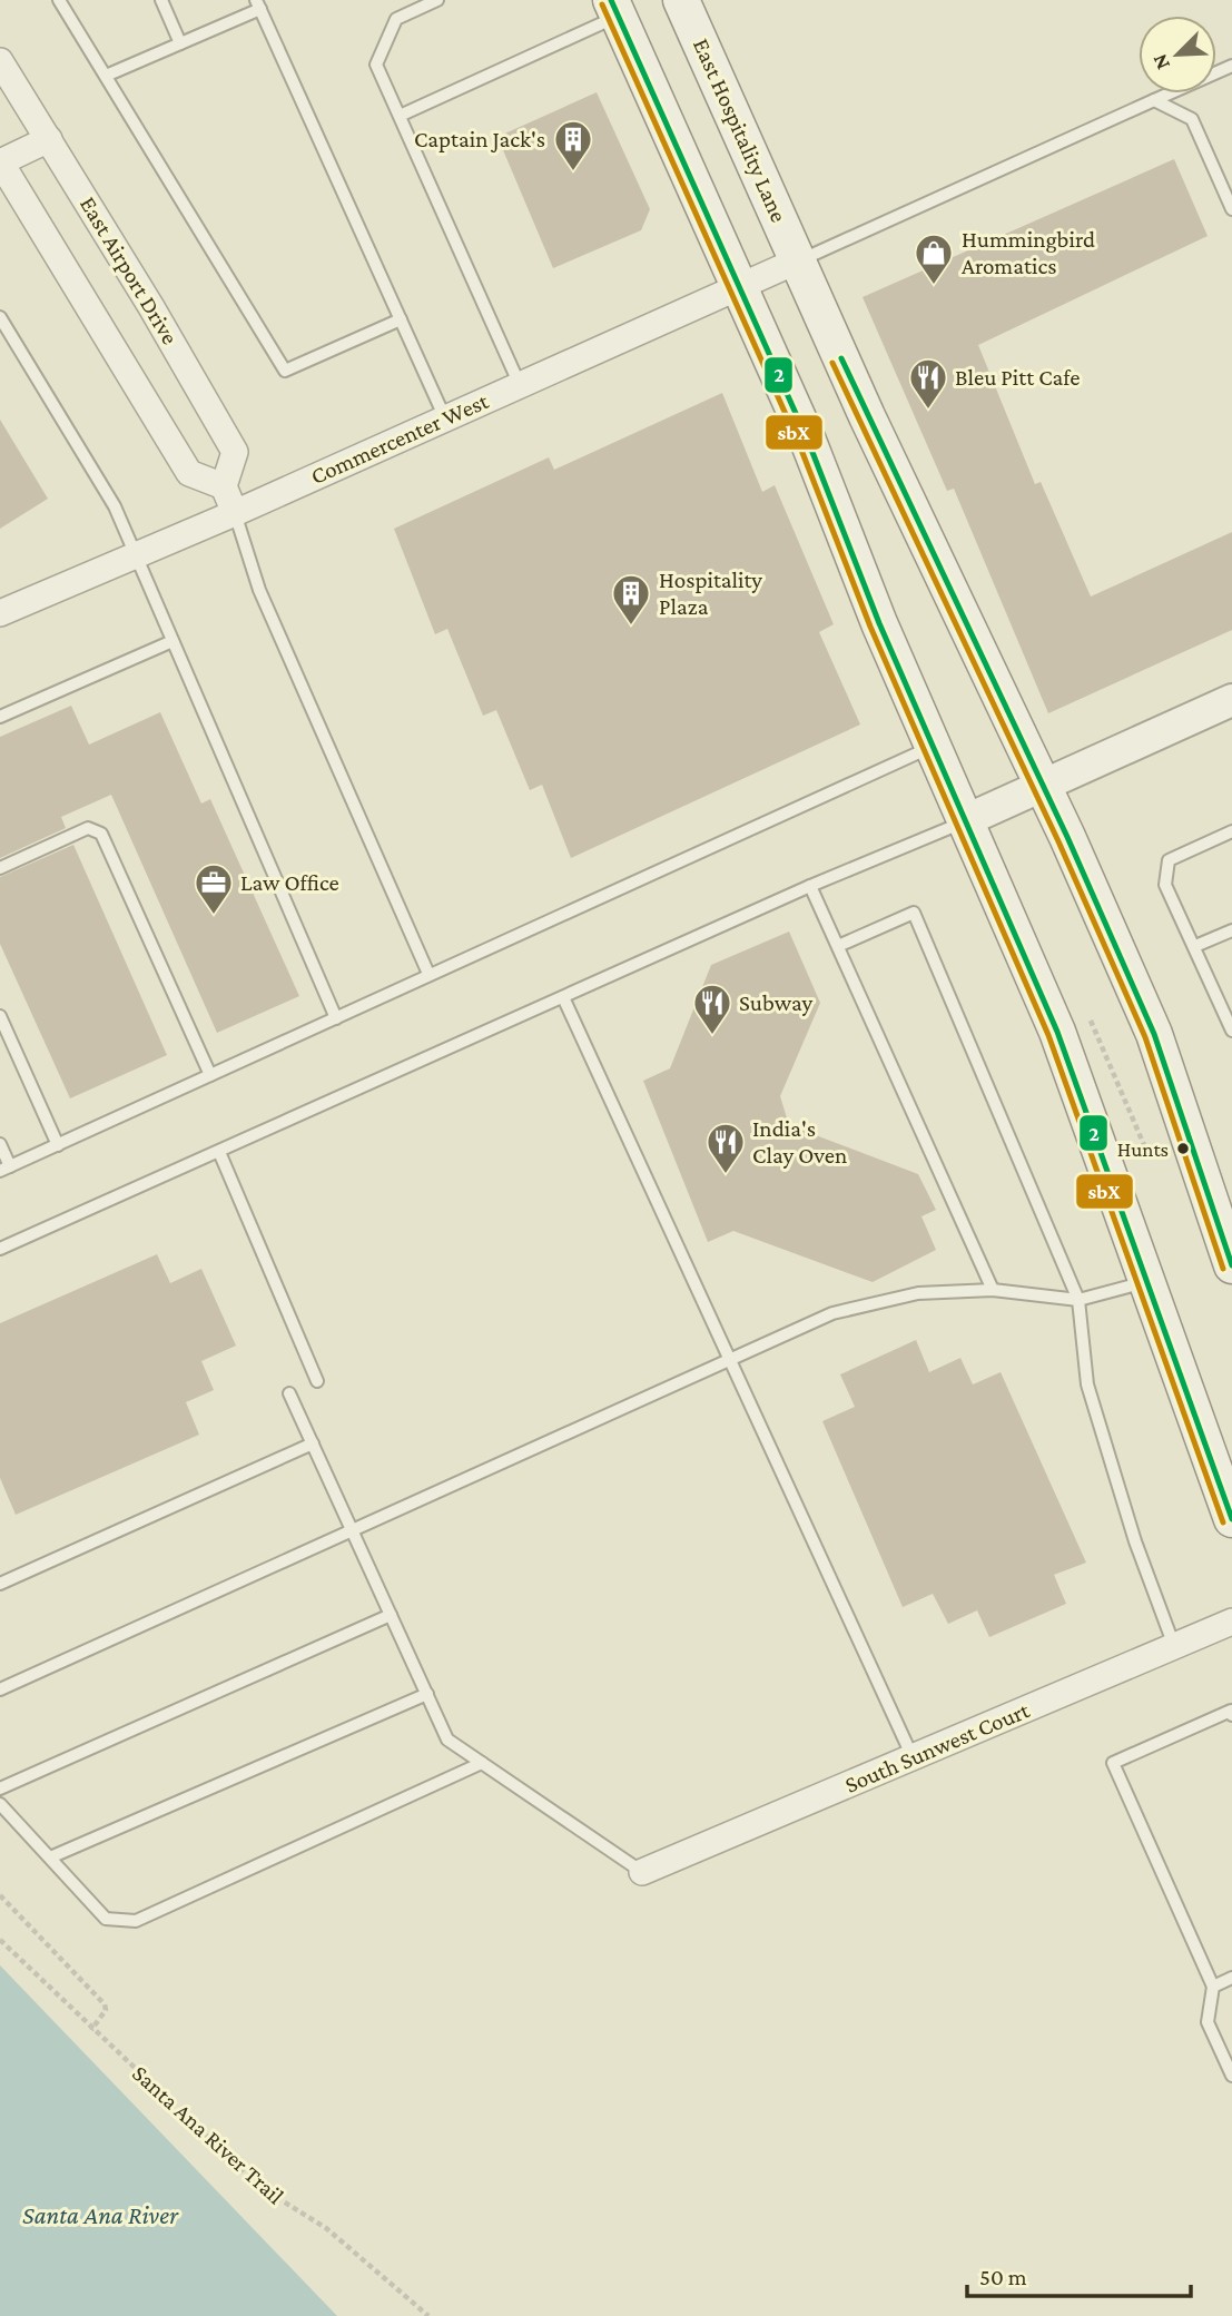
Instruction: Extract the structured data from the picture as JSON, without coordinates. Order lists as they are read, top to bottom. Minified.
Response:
{"streets":{"main road":["East Hospitality Lane"],"street":["East Airport Drive","Commercenter West","South Sunwest Court"],"path":["Santa Ana River Trail"]},"crossings":[["East Hospitality Lane","Commercenter West"]],"water":["Santa Ana River"],"places":{"building":["Captain Jack's","Hospitality Plaza"],"shop":["Hummingbird Aromatics"],"restaurant":["Bleu Pitt Cafe","Subway","India's Clay Oven"],"office":["Law Office"],"other":["Hunts"]},"lines":["transit line 2","transit line sbX"],"scale_bar":"50 m","north":"bottom left"}
